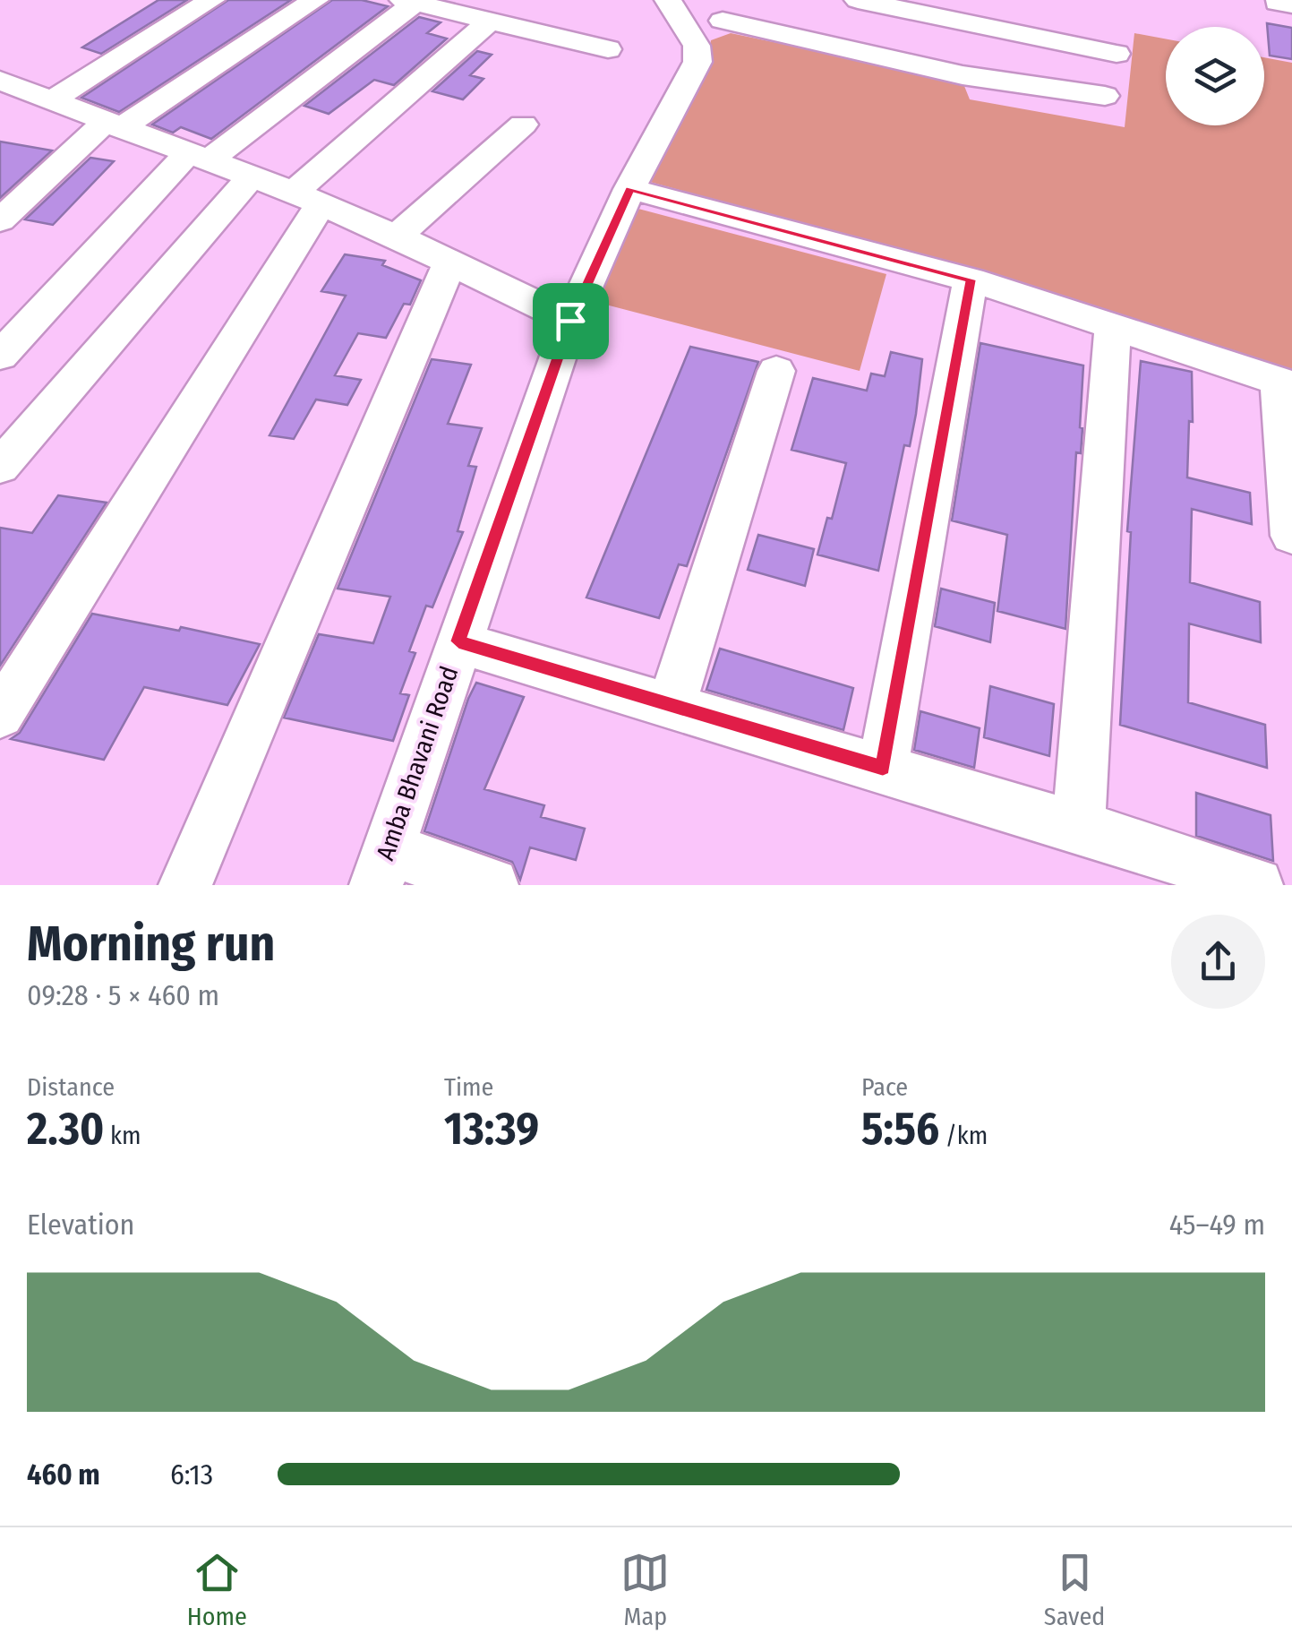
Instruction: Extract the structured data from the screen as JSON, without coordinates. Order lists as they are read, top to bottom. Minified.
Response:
{"streets":{"street":["Amba Bhavani Road"]},"page":{"heading":["Morning run","09:28 · 5 × 460 m"],"stats":[["Distance","2.30 km"],["Time","13:39"],["Pace","5:56 /km"]],"chart":["Elevation","45–49 m"],"list":[{"name":"460 m","note":"6:13"}],"tabs":["Home","Map","Saved"]}}
